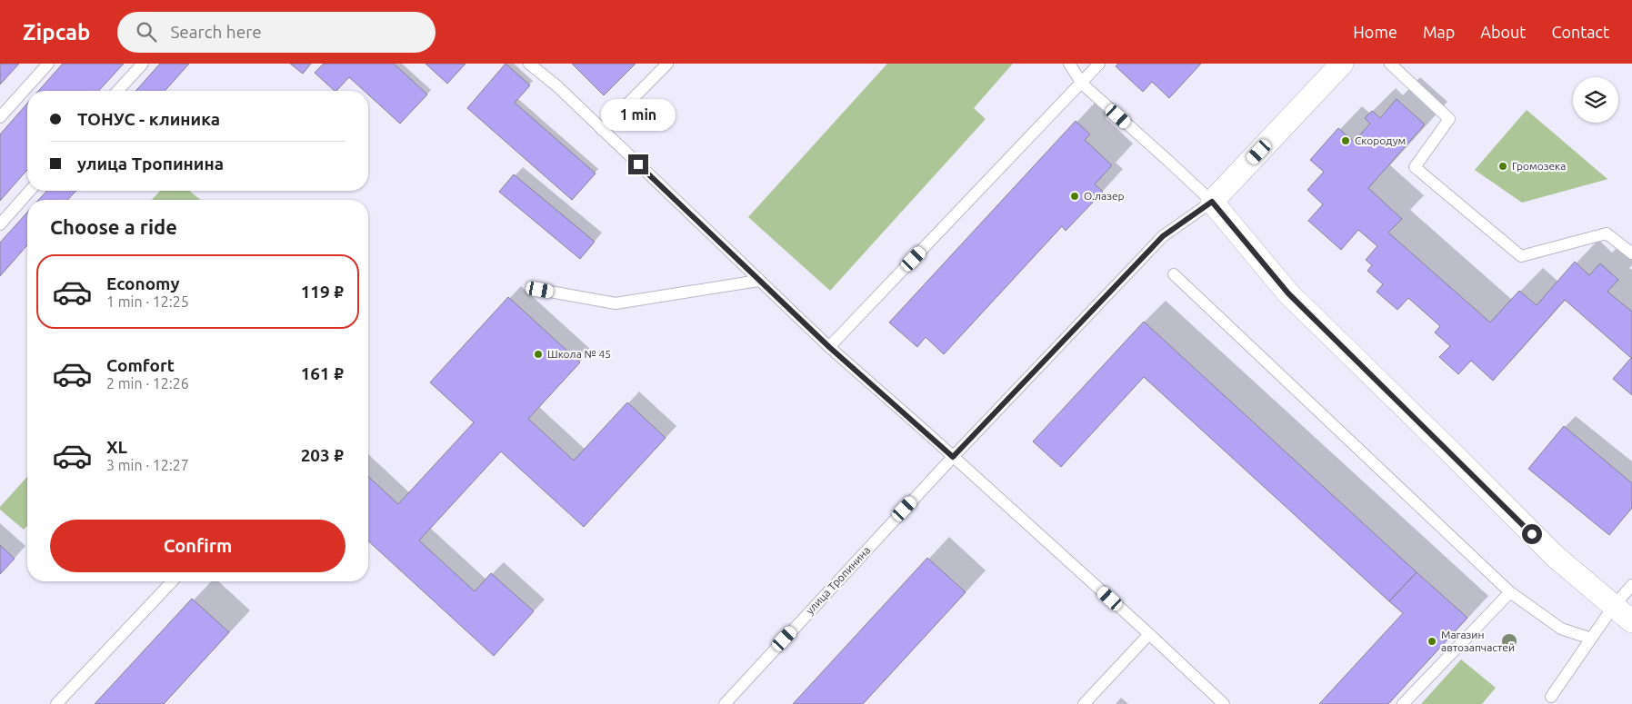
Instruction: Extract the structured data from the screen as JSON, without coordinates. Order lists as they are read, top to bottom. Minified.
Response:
{"streets":{"lane":["улица Тропинина"]},"places":["Скородум","Громозека","О.лазер","Школа № 45","Магазин автозапчастей"],"page":{"header":"Zipcab","search":"Search here","nav":["Home","Map","About","Contact"],"banner":["ТОНУС - клиника","улица Тропинина"],"bubble":"1 min","heading":"Choose a ride","list":[{"name":"Economy","note":"1 min · 12:25","value":"119 ₽"},{"name":"Comfort","note":"2 min · 12:26","value":"161 ₽"},{"name":"XL","note":"3 min · 12:27","value":"203 ₽"}],"buttons":"Confirm"}}
